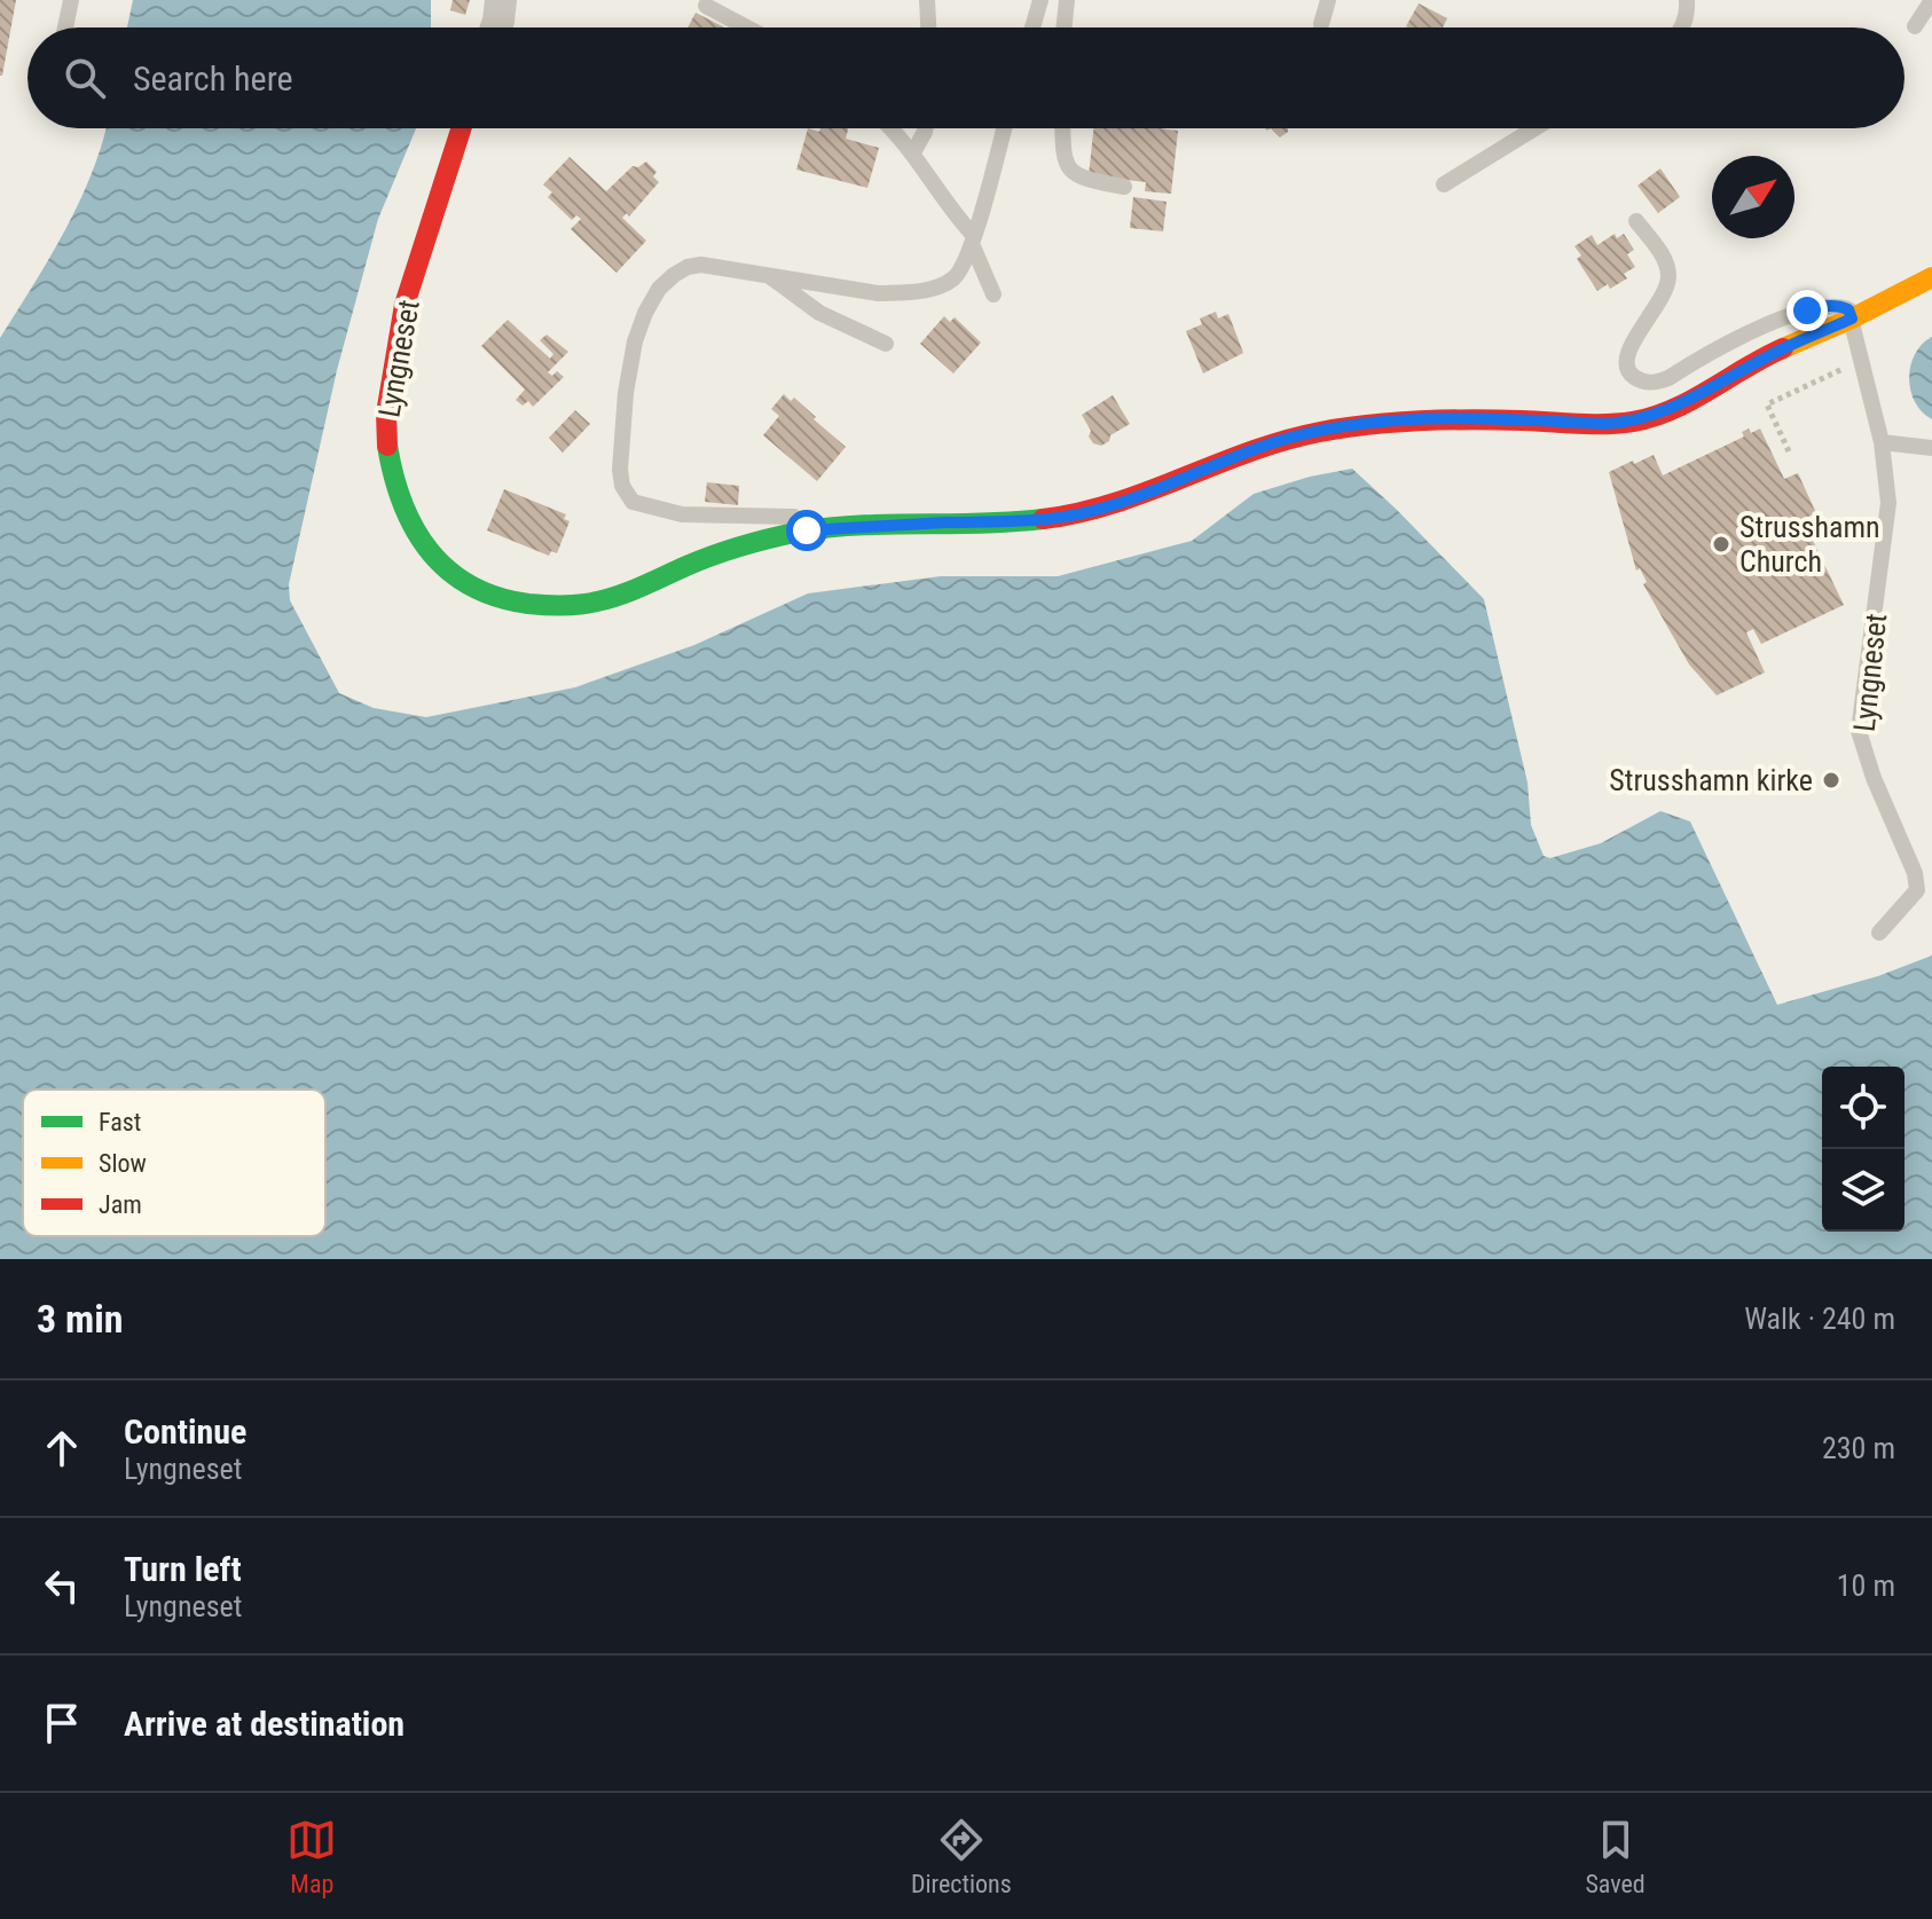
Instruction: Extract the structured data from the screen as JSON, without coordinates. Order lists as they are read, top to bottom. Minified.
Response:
{"streets":{"street":["Lyngneset"]},"places":["Strusshamn Church","Strusshamn kirke"],"legend":["Fast","Slow","Jam"],"north":"top right","page":{"search":"Search here","heading":["3 min","Walk · 240 m"],"list":[["Continue","Lyngneset","230 m"],["Turn left","Lyngneset","10 m"],"Arrive at destination"],"nav":["Map","Directions","Saved"]}}
